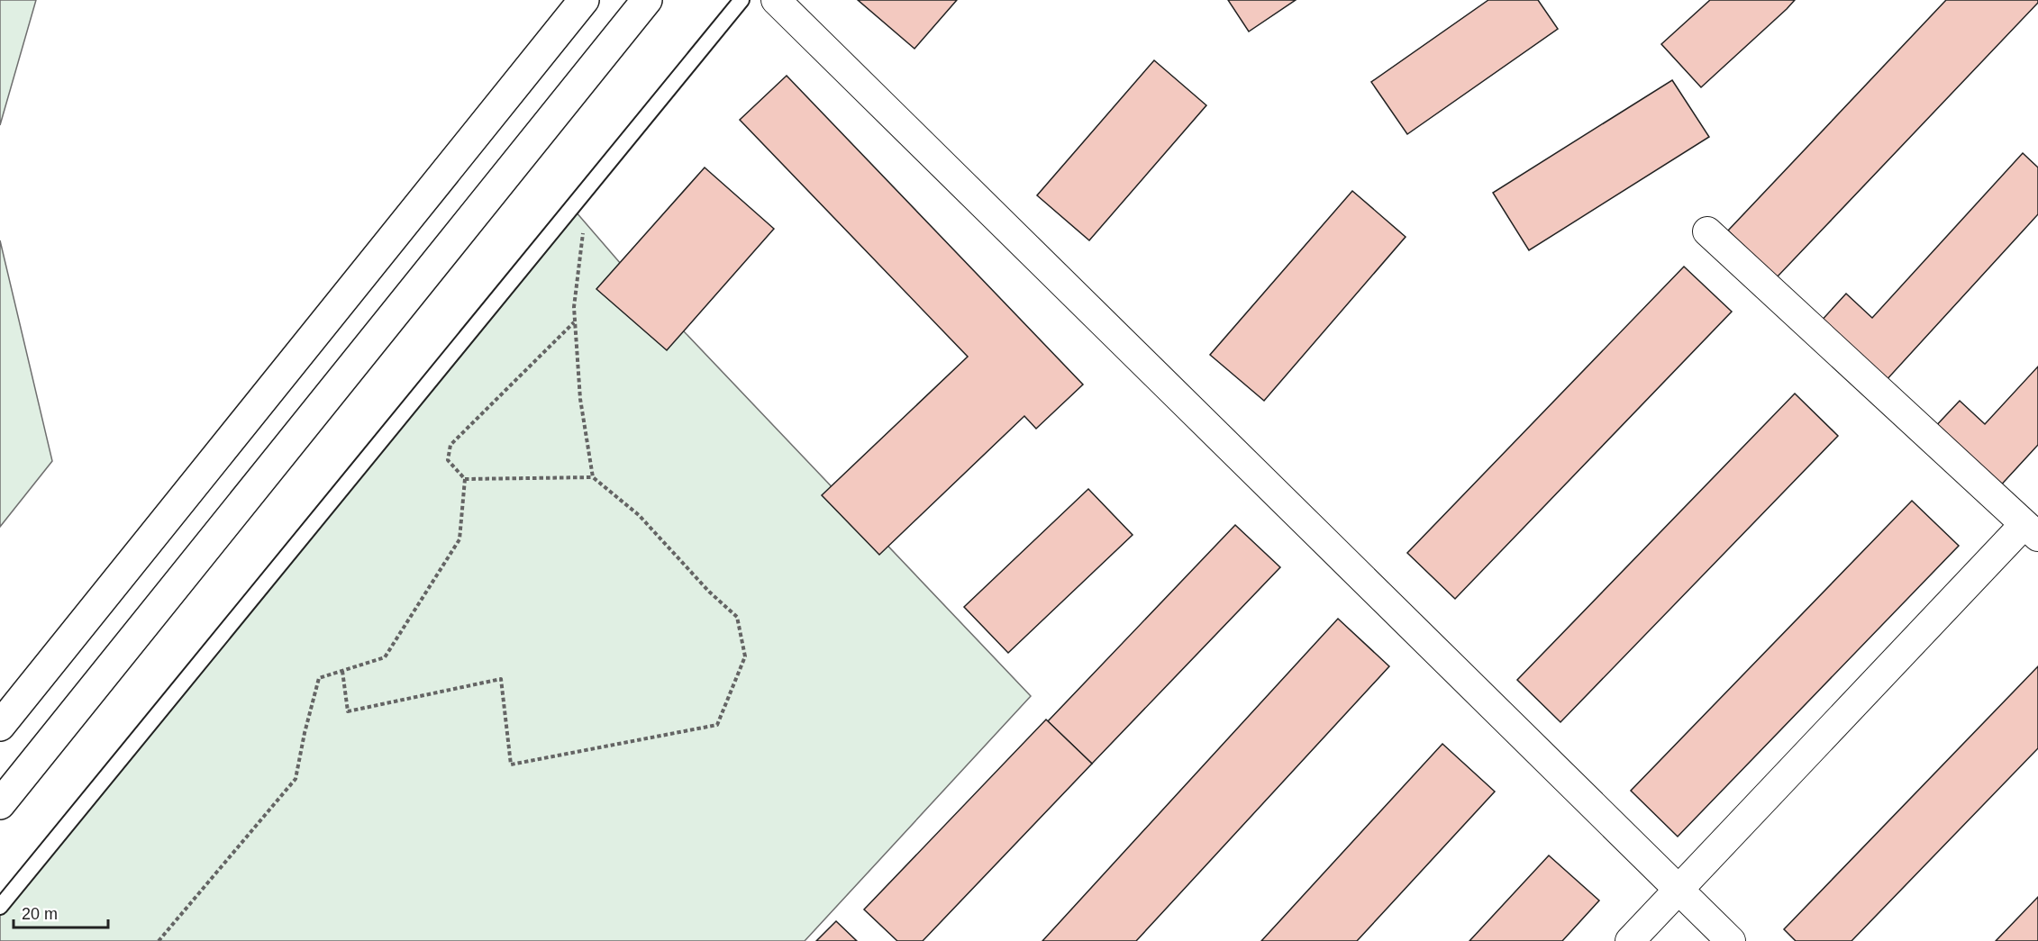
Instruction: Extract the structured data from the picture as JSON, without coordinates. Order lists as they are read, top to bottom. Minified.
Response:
{"scale_bar":"20 m"}
